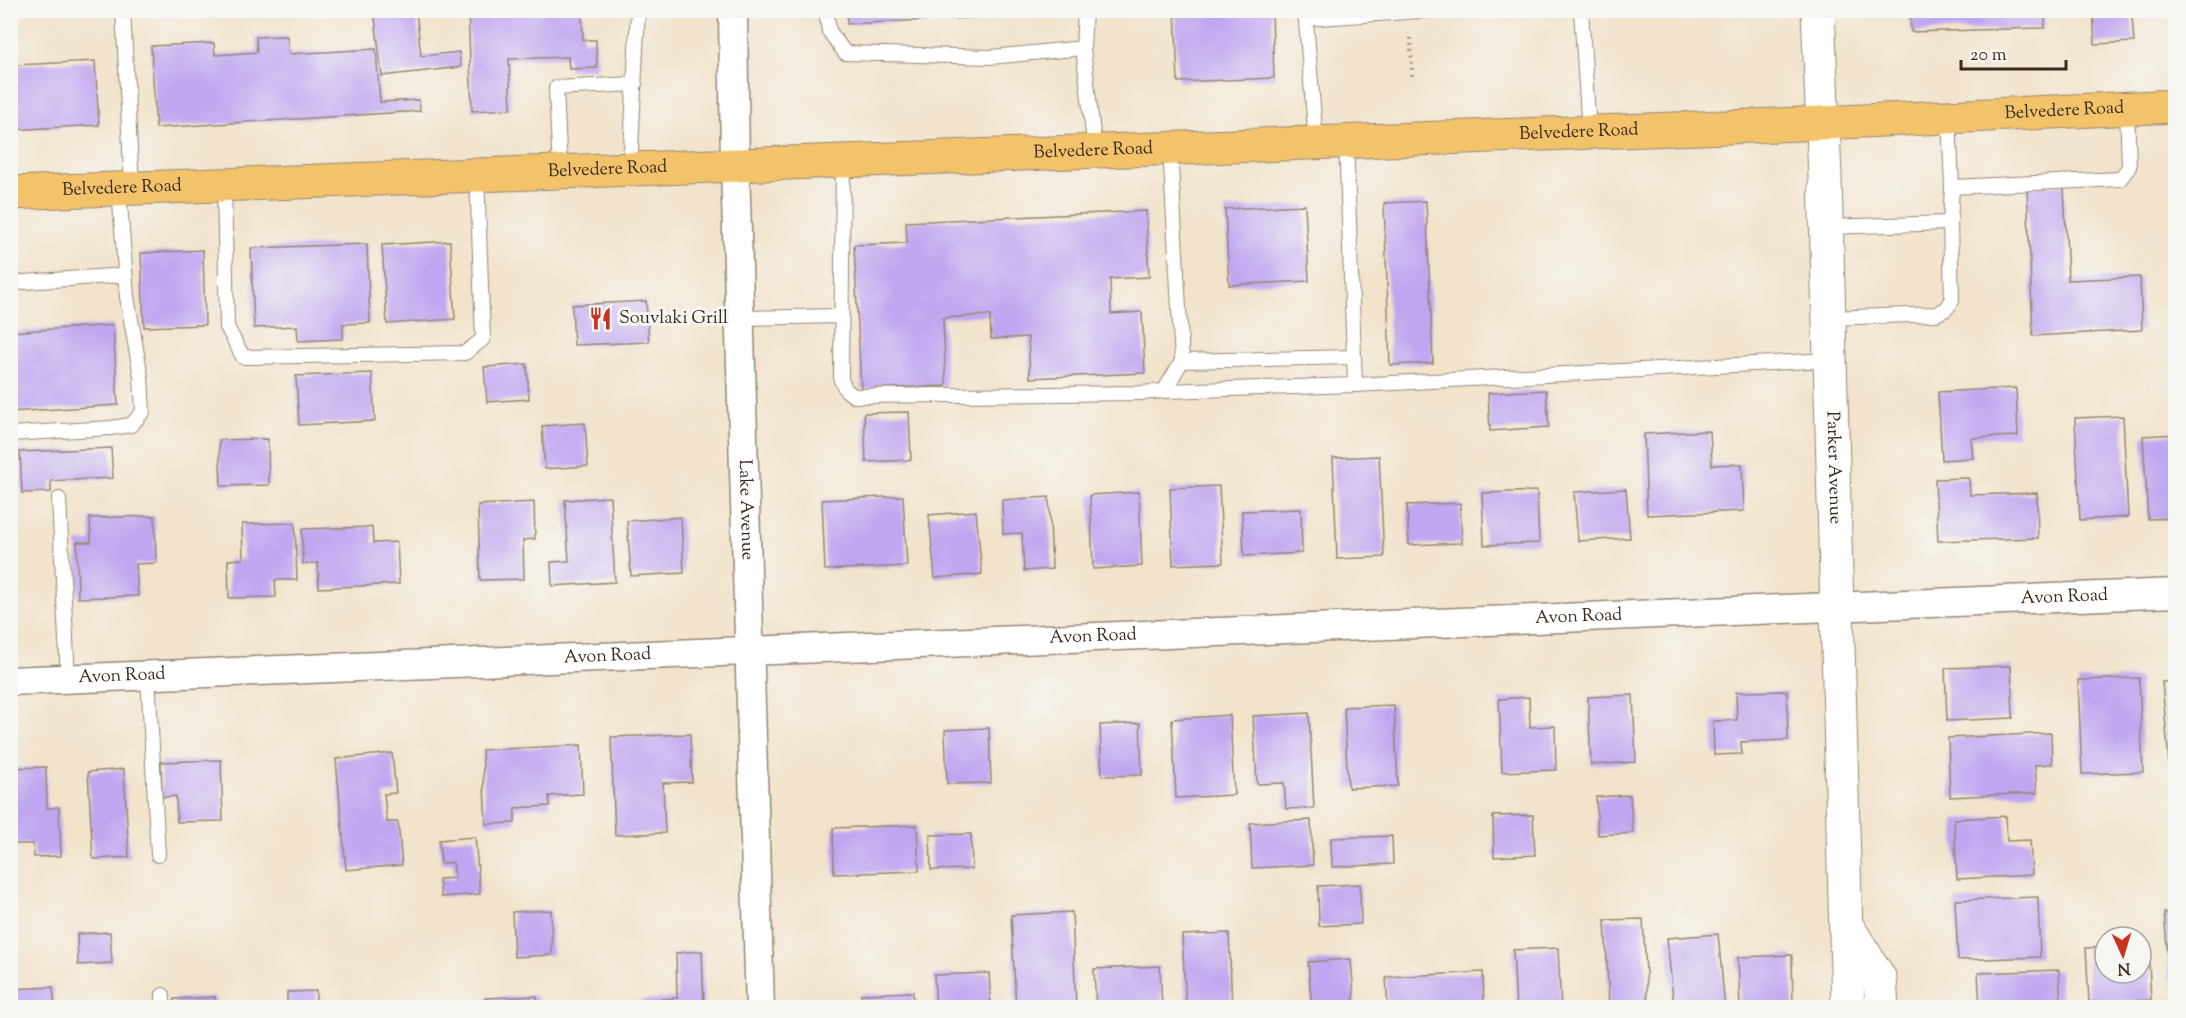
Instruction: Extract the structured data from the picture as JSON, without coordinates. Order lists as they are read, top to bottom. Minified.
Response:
{"streets":{"main road":["Belvedere Road"],"street":["Parker Avenue","Lake Avenue","Avon Road"]},"crossings":[["Belvedere Road","Parker Avenue"],["Belvedere Road","Lake Avenue"],["Parker Avenue","Avon Road"],["Lake Avenue","Avon Road"]],"places":{"restaurant":["Souvlaki Grill"]},"scale_bar":"20 m","north":"bottom"}
